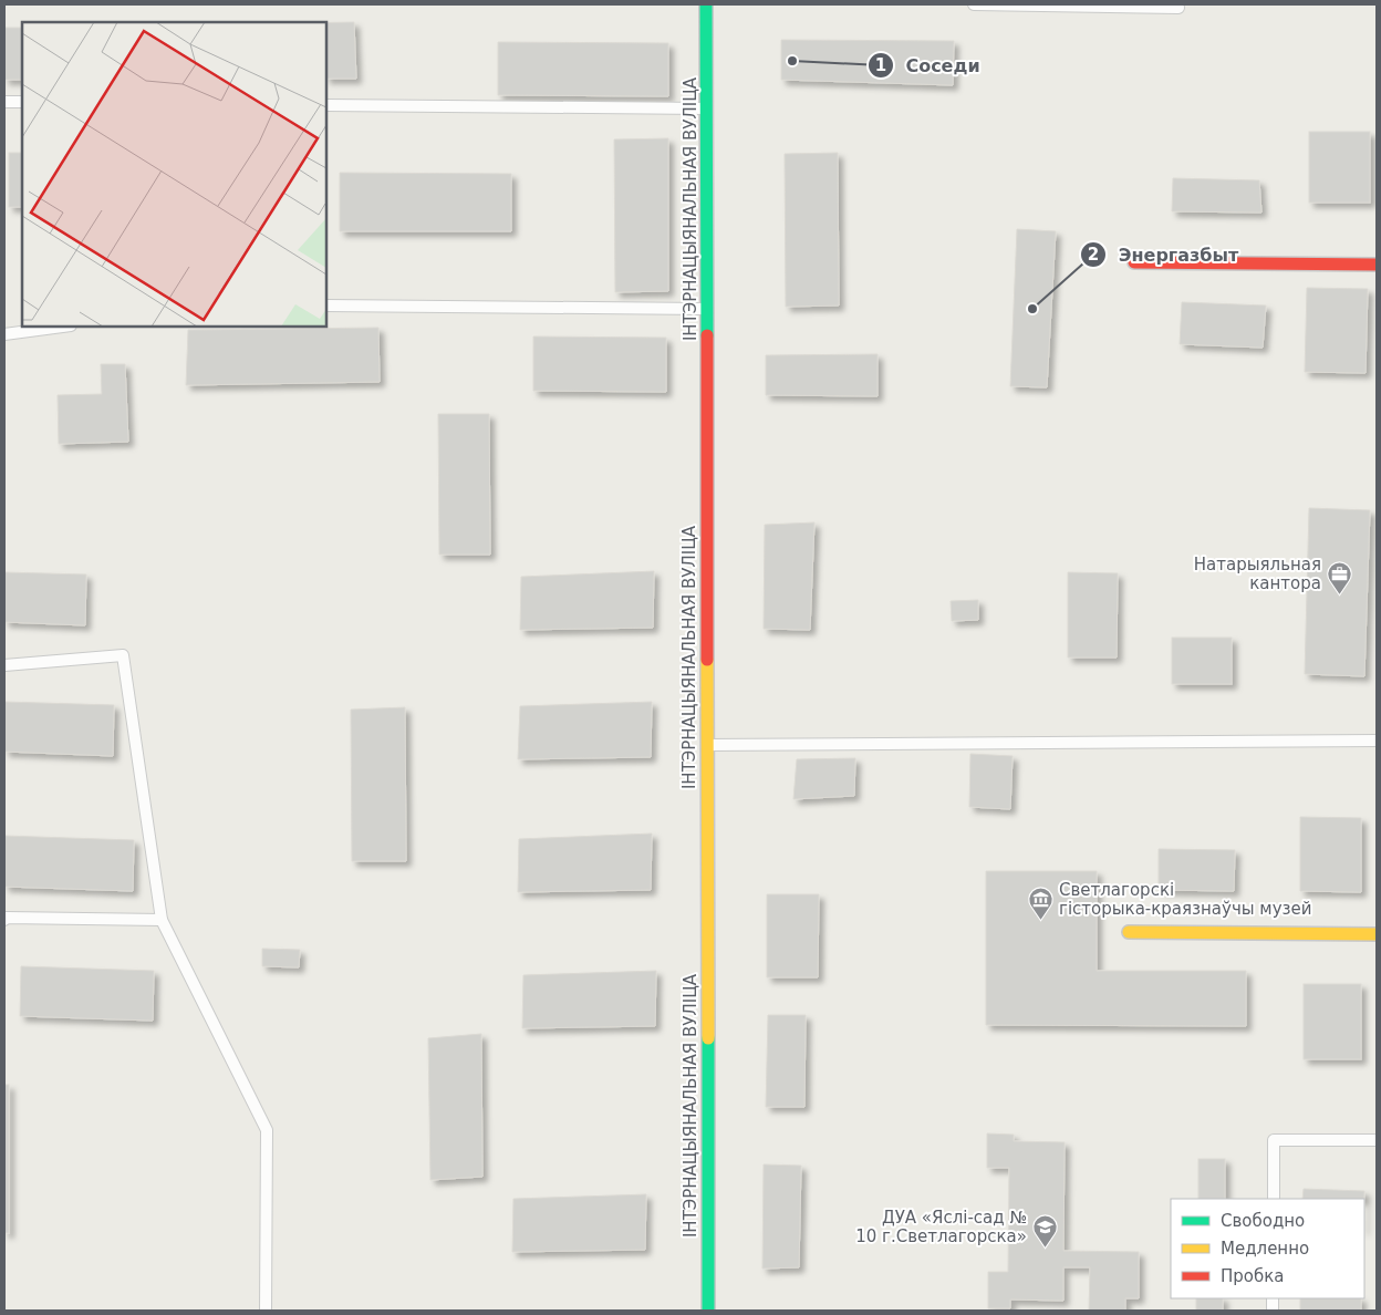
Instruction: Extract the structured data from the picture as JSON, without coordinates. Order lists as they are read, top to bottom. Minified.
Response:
{"streets":{"street":["ІНТЭРНАЦЫЯНАЛЬНАЯ ВУЛІЦА"]},"places":{"other":["Соседи","Энергазбыт"],"office":["Натарыяльная кантора"],"museum":["Светлагорскі гісторыка-краязнаўчы музей"],"school or university":["ДУА «Яслі-сад № 10 г.Светлагорска»"]},"legend":["Свободно","Медленно","Пробка"]}
